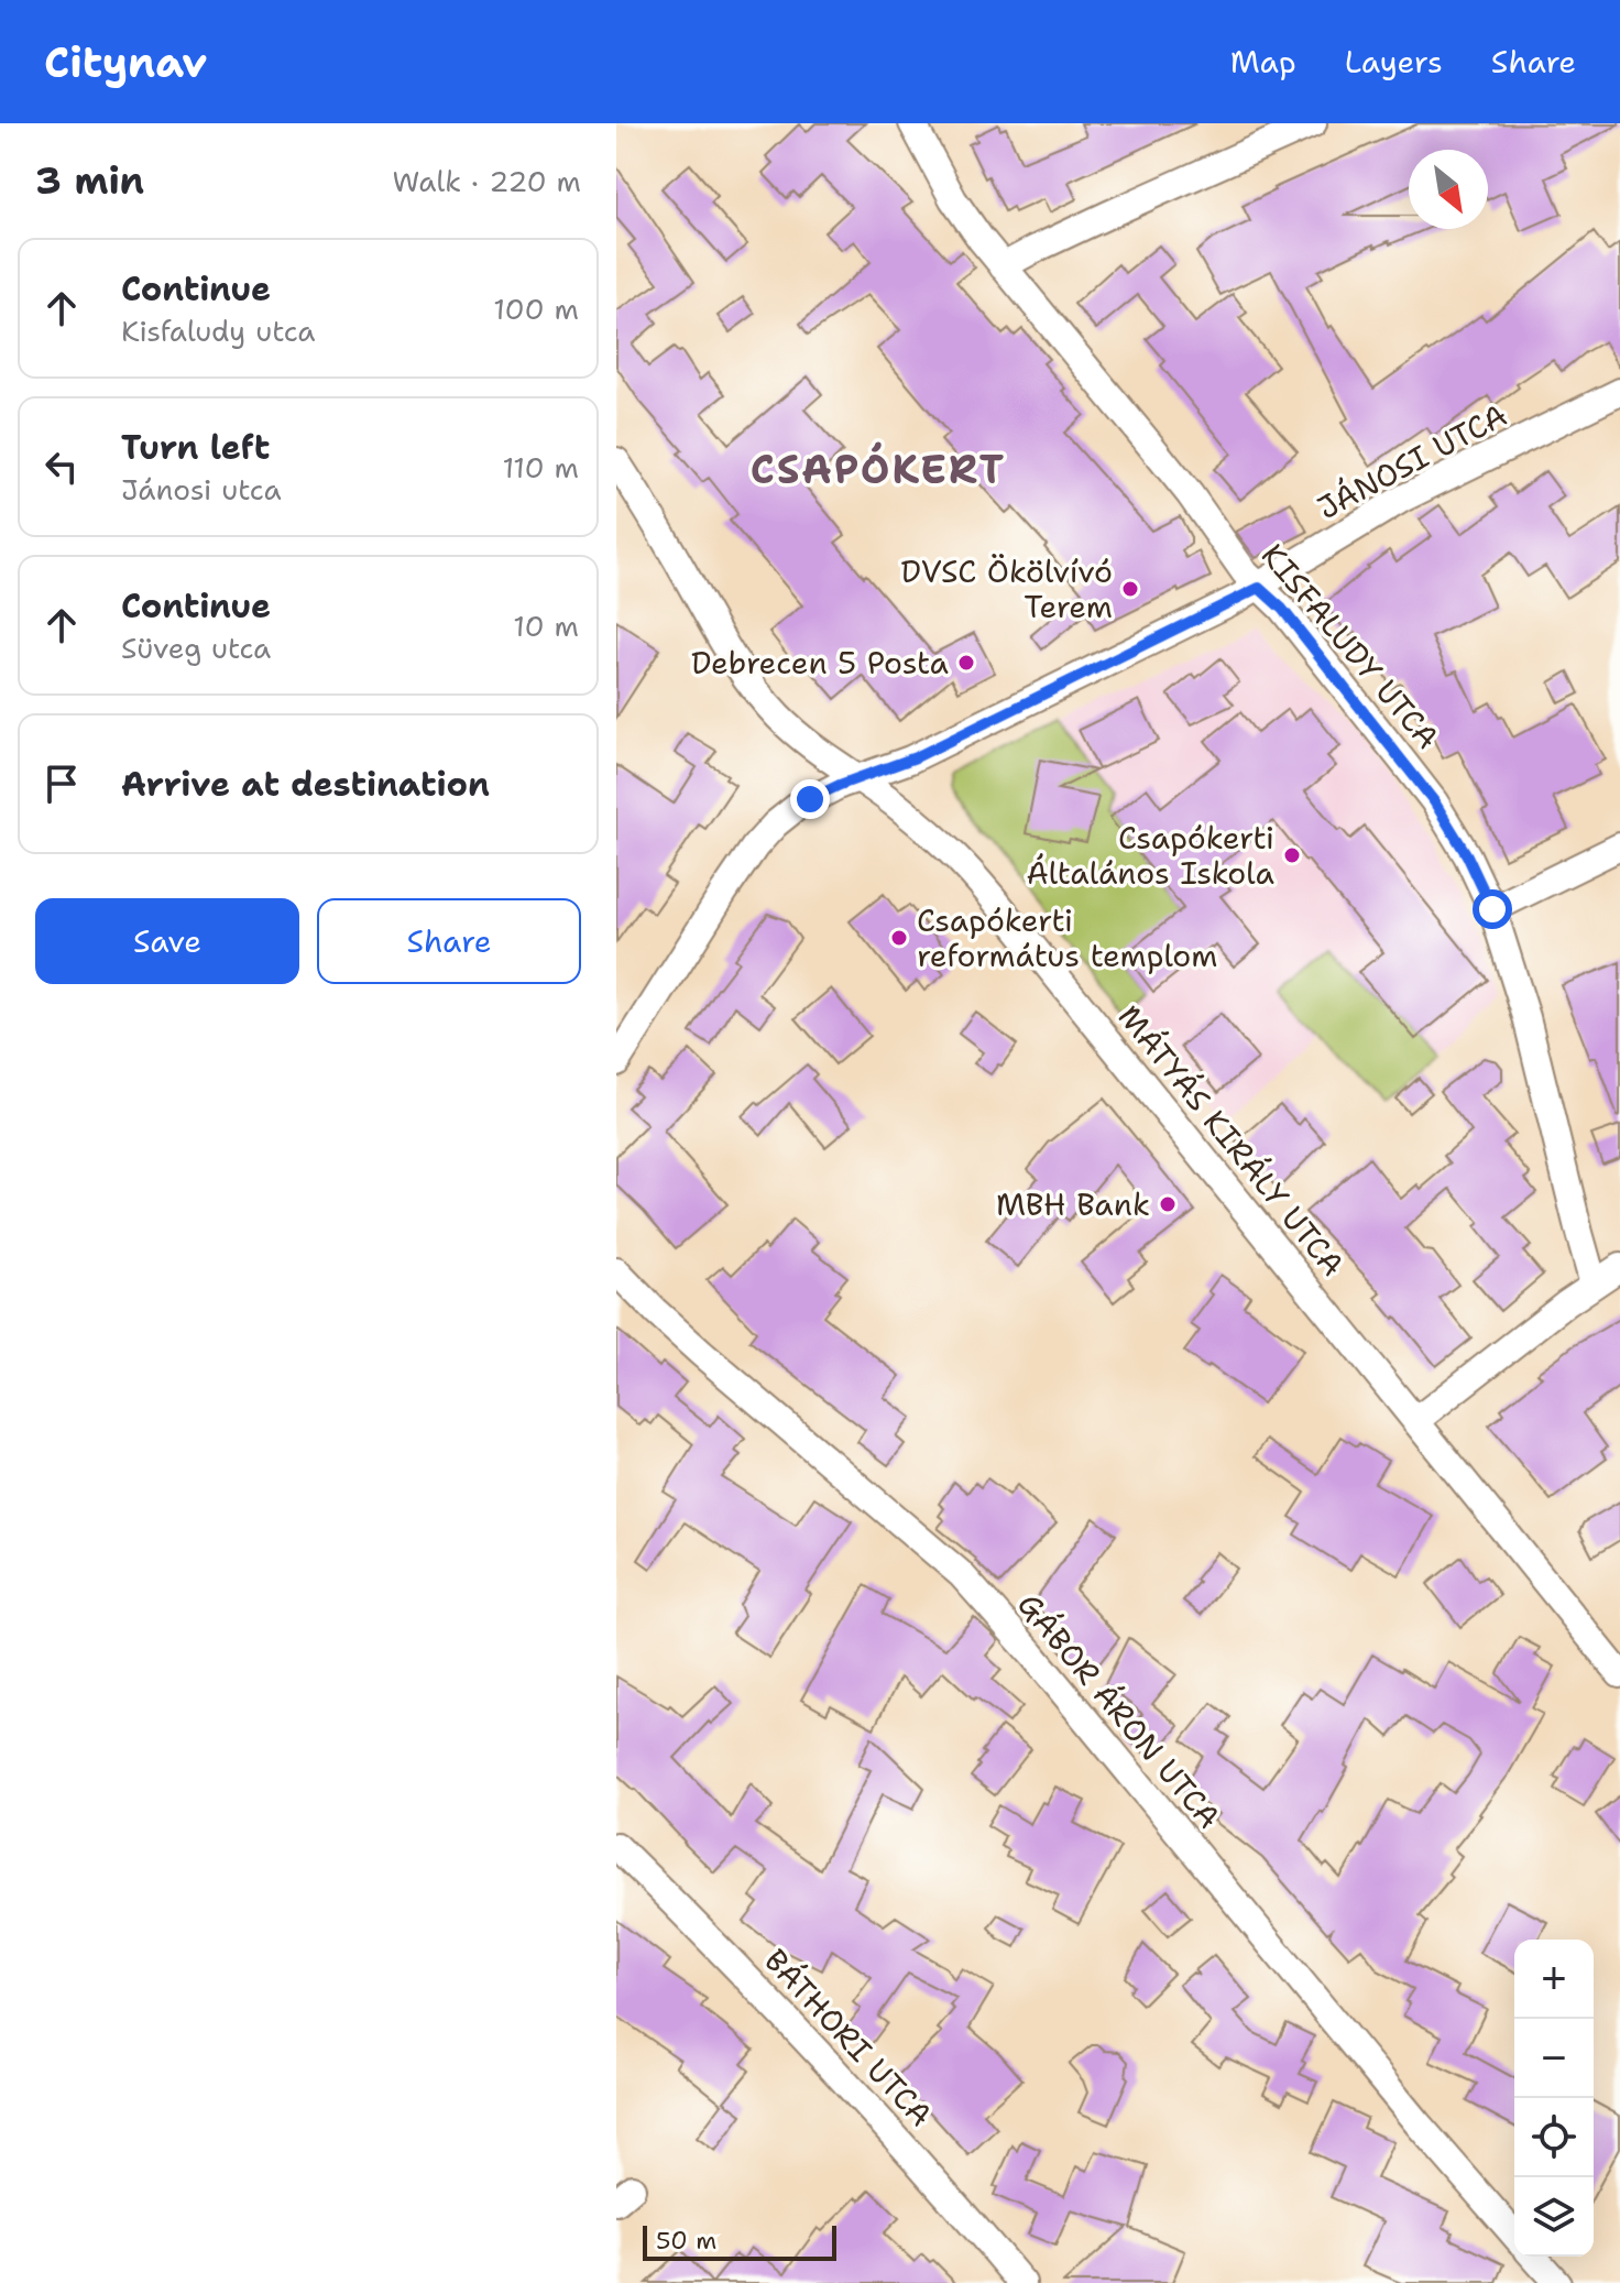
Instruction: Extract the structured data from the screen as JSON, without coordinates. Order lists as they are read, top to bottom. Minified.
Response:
{"streets":{"street":["JÁNOSI UTCA","KISFALUDY UTCA","MÁTYÁS KIRÁLY UTCA","GÁBOR ÁRON UTCA","BÁTHORI UTCA"]},"crossings":[["JÁNOSI UTCA","KISFALUDY UTCA"],["JÁNOSI UTCA","MÁTYÁS KIRÁLY UTCA"]],"districts":["CSAPÓKERT"],"places":["DVSC Ökölvívó Terem","Debrecen 5 Posta","Csapókerti Általános Iskola","Csapókerti református templom","MBH Bank"],"scale_bar":"50 m","north":"bottom right","page":{"header":"Citynav","nav":["Map","Layers","Share"],"heading":["3 min","Walk · 220 m"],"list":[["Continue","Kisfaludy utca","100 m"],["Turn left","Jánosi utca","110 m"],["Continue","Süveg utca","10 m"],"Arrive at destination"],"buttons":["Save","Share"],"map_buttons":["+","−"],"scale":"50 m"}}
